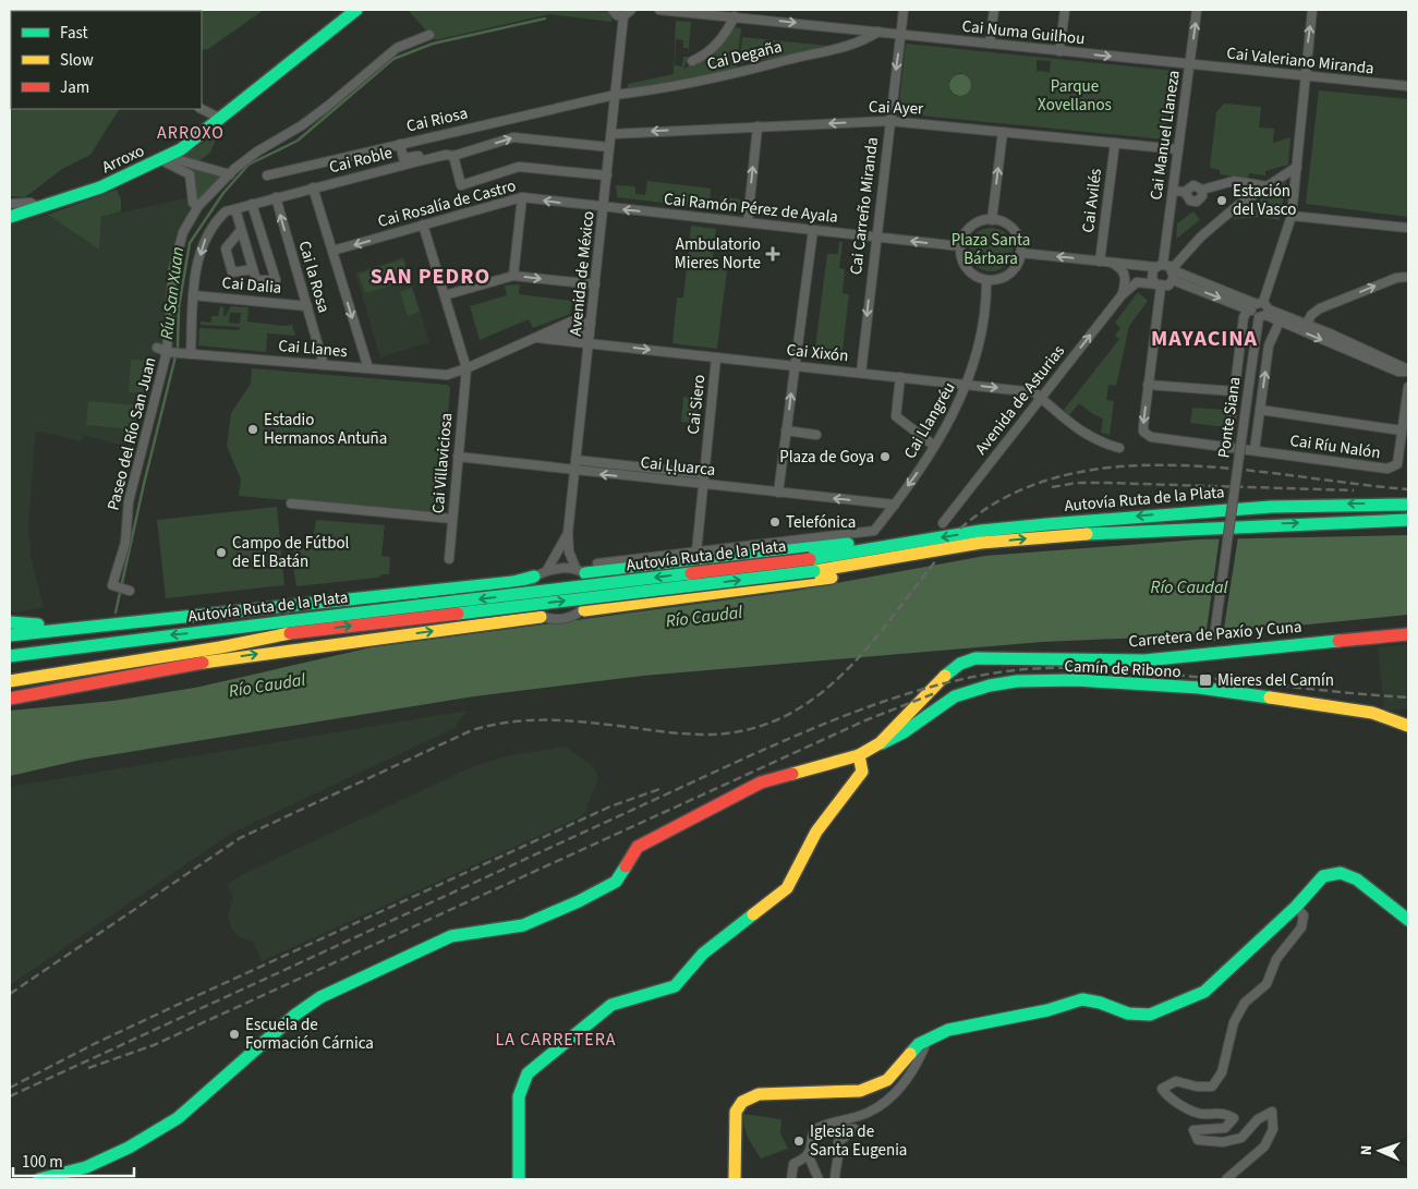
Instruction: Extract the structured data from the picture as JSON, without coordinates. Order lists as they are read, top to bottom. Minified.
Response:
{"streets":{"main road":["Arroxo","Autovía Ruta de la Plata","Carretera de Paxío y Cuna","Camín de Ribono"],"street":["Cai Numa Guilhou","Cai Degaña","Cai Valeriano Miranda","Cai Ayer","Cai Riosa","Cai Manuel Llaneza","Cai Roble","Cai Avilés","Cai Rosalía de Castro","Cai Carreño Miranda","Cai Ramón Pérez de Ayala","Avenida de México","Cai la Rosa","Cai Dalia","Cai Llanes","Cai Xixón","Avenida de Asturias","Cai Siero","Ponte Siana","Cai Llangréu","Paseo del Río San Juan","Cai Ríu Nalón","Cai Villaviciosa","Cai Ḷḷuarca"]},"crossings":[["Cai Numa Guilhou","Cai Degaña"],["Cai Numa Guilhou","Cai Valeriano Miranda"],["Cai Numa Guilhou","Cai Manuel Llaneza"],["Cai Numa Guilhou","Cai Carreño Miranda"],["Cai Degaña","Cai Riosa"],["Cai Degaña","Avenida de México"],["Cai Valeriano Miranda","Cai Manuel Llaneza"],["Cai Ayer","Cai Manuel Llaneza"],["Cai Ayer","Cai Avilés"],["Cai Ayer","Cai Carreño Miranda"],["Cai Ayer","Avenida de México"],["Cai Riosa","Avenida de México"],["Cai Manuel Llaneza","Avenida de Asturias"],["Cai Roble","Avenida de México"],["Cai Roble","Cai la Rosa"],["Cai Roble","Cai Dalia"],["Cai Roble","Cai Llanes"],["Cai Rosalía de Castro","Cai Ramón Pérez de Ayala"],["Cai Rosalía de Castro","Avenida de México"],["Cai Carreño Miranda","Cai Ramón Pérez de Ayala"],["Cai Carreño Miranda","Cai Xixón"],["Cai Ramón Pérez de Ayala","Avenida de México"],["Cai Ramón Pérez de Ayala","Cai Llangréu"],["Avenida de México","Cai Xixón"],["Avenida de México","Cai Ḷḷuarca"],["Cai la Rosa","Cai Dalia"],["Cai la Rosa","Cai Llanes"],["Cai Llanes","Cai Xixón"],["Cai Llanes","Paseo del Río San Juan"],["Cai Llanes","Cai Villaviciosa"],["Cai Xixón","Avenida de Asturias"],["Cai Xixón","Cai Siero"],["Cai Xixón","Cai Llangréu"],["Cai Siero","Cai Llangréu"],["Cai Siero","Cai Ḷḷuarca"],["Ponte Siana","Carretera de Paxío y Cuna"],["Cai Llangréu","Cai Ḷḷuarca"],["Cai Villaviciosa","Cai Ḷḷuarca"],["Carretera de Paxío y Cuna","Camín de Ribono"]],"one_way":["Cai Numa Guilhou","Cai Ayer","Cai Rosalía de Castro","Cai Ramón Pérez de Ayala","Cai Xixón","Avenida de Asturias"],"districts":["ARROXO","SAN PEDRO","MAYACINA","LA CARRETERA"],"water":["Ríu San Xuan","Río Caudal"],"parks":["Parque Xovellanos","Plaza Santa Bárbara"],"places":{"other":["Estación del Vasco","Estadio Hermanos Antuña","Plaza de Goya","Telefónica","Campo de Fútbol de El Batán","Escuela de Formación Cárnica","Iglesia de Santa Eugenia"],"health":["Ambulatorio Mieres Norte"],"transit":["Mieres del Camín"]},"legend":["Fast","Slow","Jam"],"scale_bar":"100 m","north":"left"}
